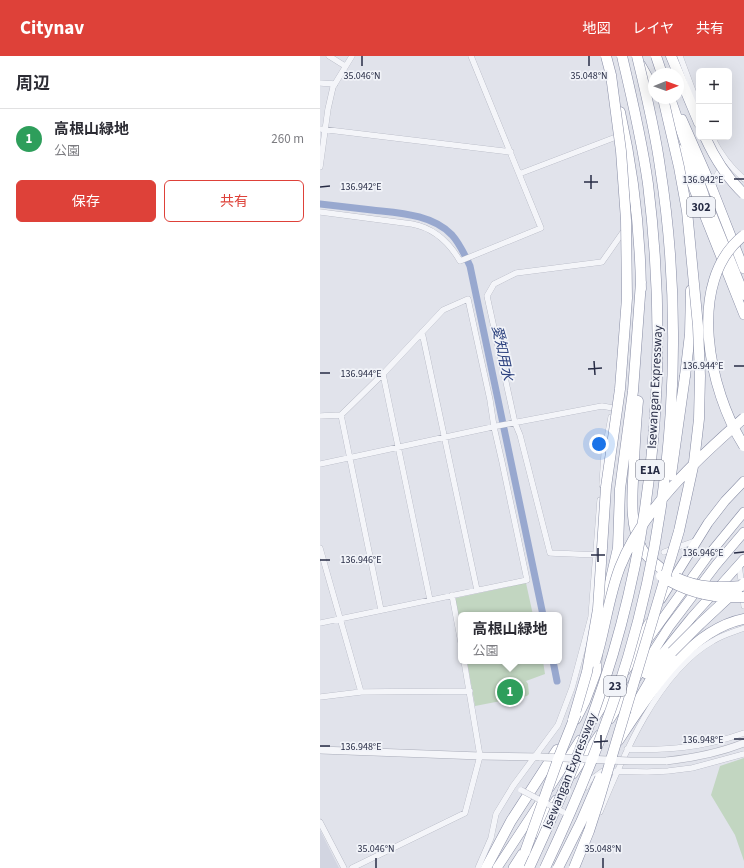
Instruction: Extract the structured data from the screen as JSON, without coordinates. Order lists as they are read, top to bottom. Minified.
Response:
{"streets":{"highway":["302","Isewangan Expressway","E1A","23"]},"water":["愛知用水"],"north":"right","page":{"header":"Citynav","nav":["地図","レイヤ","共有"],"heading":"周辺","map_buttons":["+","−"],"list":[{"mark":"1","name":"高根山緑地","note":"公園","value":"260 m"}],"buttons":["保存","共有"],"popup":["高根山緑地","公園"],"pins":"1"},"coordinates":["35.046°N","35.048°N","136.942°E","136.944°E","136.946°E","136.948°E"]}
